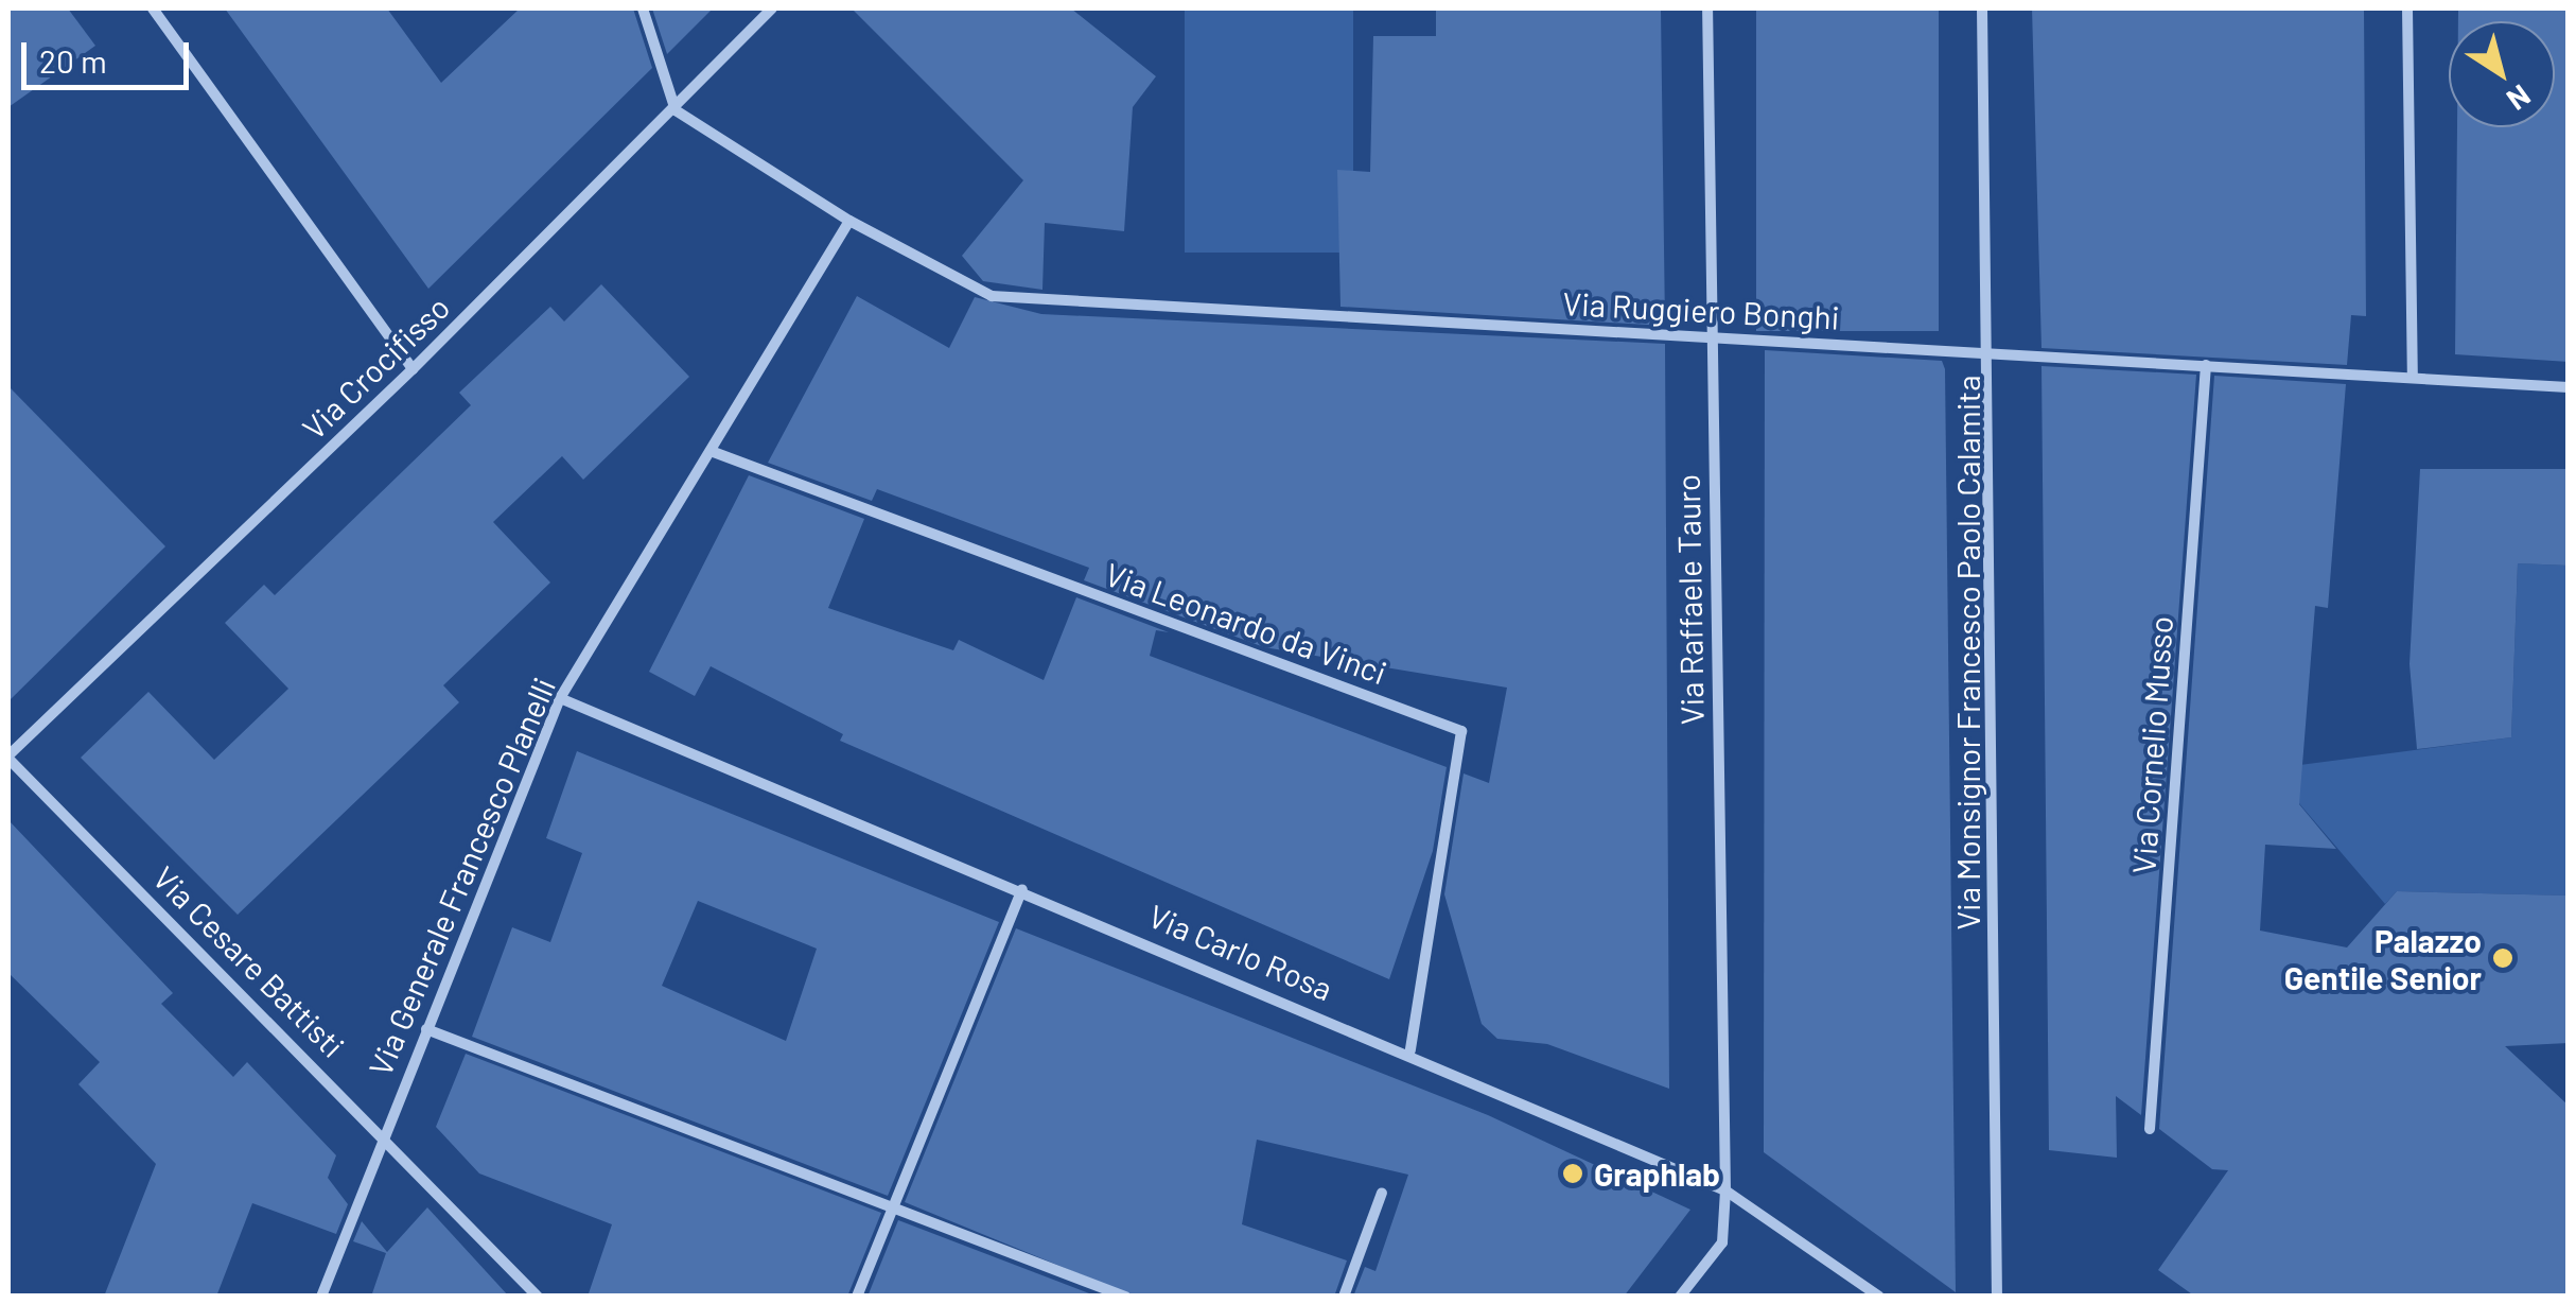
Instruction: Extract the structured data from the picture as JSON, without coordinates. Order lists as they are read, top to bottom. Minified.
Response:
{"streets":{"street":["Via Ruggiero Bonghi","Via Crocifisso","Via Raffaele Tauro","Via Leonardo da Vinci","Via Monsignor Francesco Paolo Calamita","Via Cornelio Musso","Via Generale Francesco Planelli","Via Carlo Rosa","Via Cesare Battisti"]},"crossings":[["Via Ruggiero Bonghi","Via Crocifisso"],["Via Ruggiero Bonghi","Via Raffaele Tauro"],["Via Ruggiero Bonghi","Via Monsignor Francesco Paolo Calamita"],["Via Ruggiero Bonghi","Via Cornelio Musso"],["Via Ruggiero Bonghi","Via Generale Francesco Planelli"],["Via Crocifisso","Via Cesare Battisti"],["Via Raffaele Tauro","Via Carlo Rosa"],["Via Leonardo da Vinci","Via Generale Francesco Planelli"],["Via Leonardo da Vinci","Via Carlo Rosa"],["Via Generale Francesco Planelli","Via Carlo Rosa"],["Via Generale Francesco Planelli","Via Cesare Battisti"]],"places":["Palazzo Gentile Senior","Graphlab"],"scale_bar":"20 m","north":"bottom right"}
